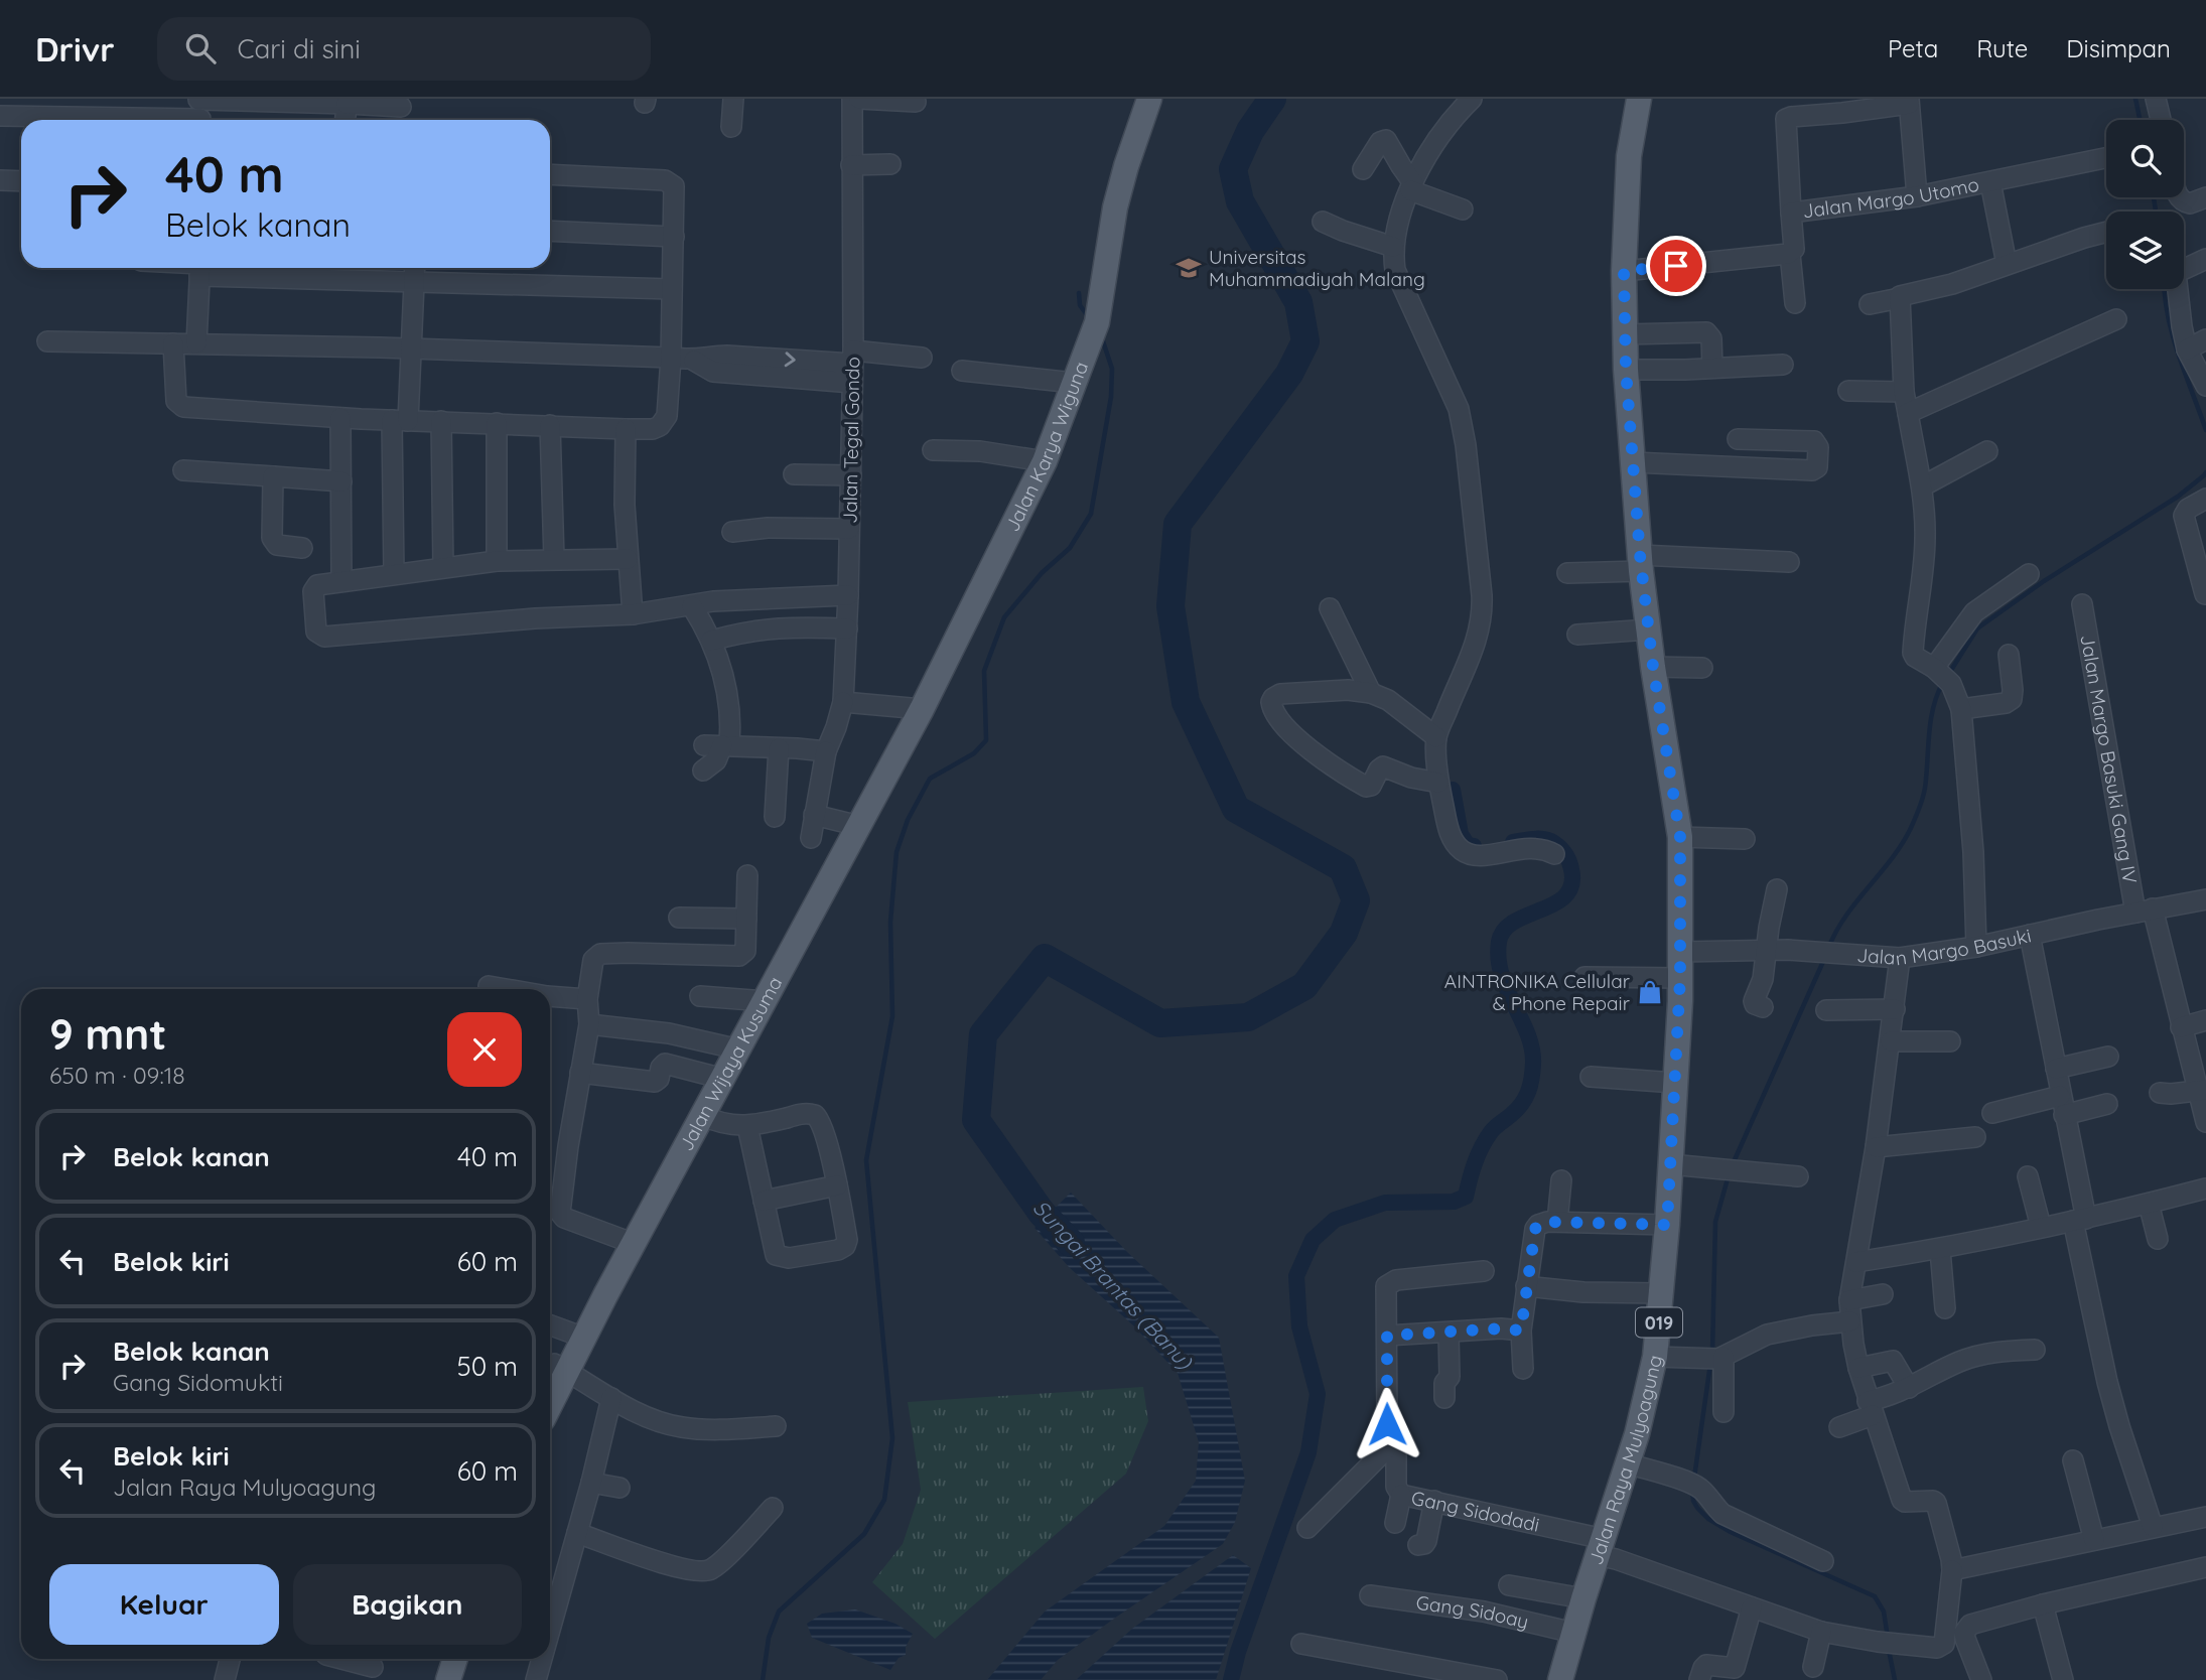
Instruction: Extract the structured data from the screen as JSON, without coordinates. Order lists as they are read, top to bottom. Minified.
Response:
{"streets":{"main road":["Jalan Karya Wiguna","Jalan Wijaya Kusuma","019","Jalan Raya Mulyoagung"],"street":["Jalan Margo Utomo","Jalan Tegal Gondo","Jalan Margo Basuki Gang IV","Jalan Margo Basuki","Gang Sidodadi","Gang Sidoay"]},"crossings":[["Jalan Karya Wiguna","Jalan Wijaya Kusuma"],["Jalan Margo Basuki Gang IV","Jalan Margo Basuki"],["Jalan Margo Basuki","Jalan Raya Mulyoagung"],["Jalan Raya Mulyoagung","Gang Sidodadi"],["Jalan Raya Mulyoagung","Gang Sidoay"]],"water":["Sungai Brantas (Banu)"],"places":{"school or university":["Universitas Muhammadiyah Malang"],"shop":["AINTRONIKA Cellular & Phone Repair"]},"page":{"header":"Drivr","search":"Cari di sini","nav":["Peta","Rute","Disimpan"],"turn":["40 m","Belok kanan"],"heading":["9 mnt","650 m · 09:18"],"list":[{"name":"Belok kanan","value":"40 m"},{"name":"Belok kiri","value":"60 m"},{"name":"Belok kanan","note":"Gang Sidomukti","value":"50 m"},{"name":"Belok kiri","note":"Jalan Raya Mulyoagung","value":"60 m"}],"buttons":["Keluar","Bagikan"]}}
